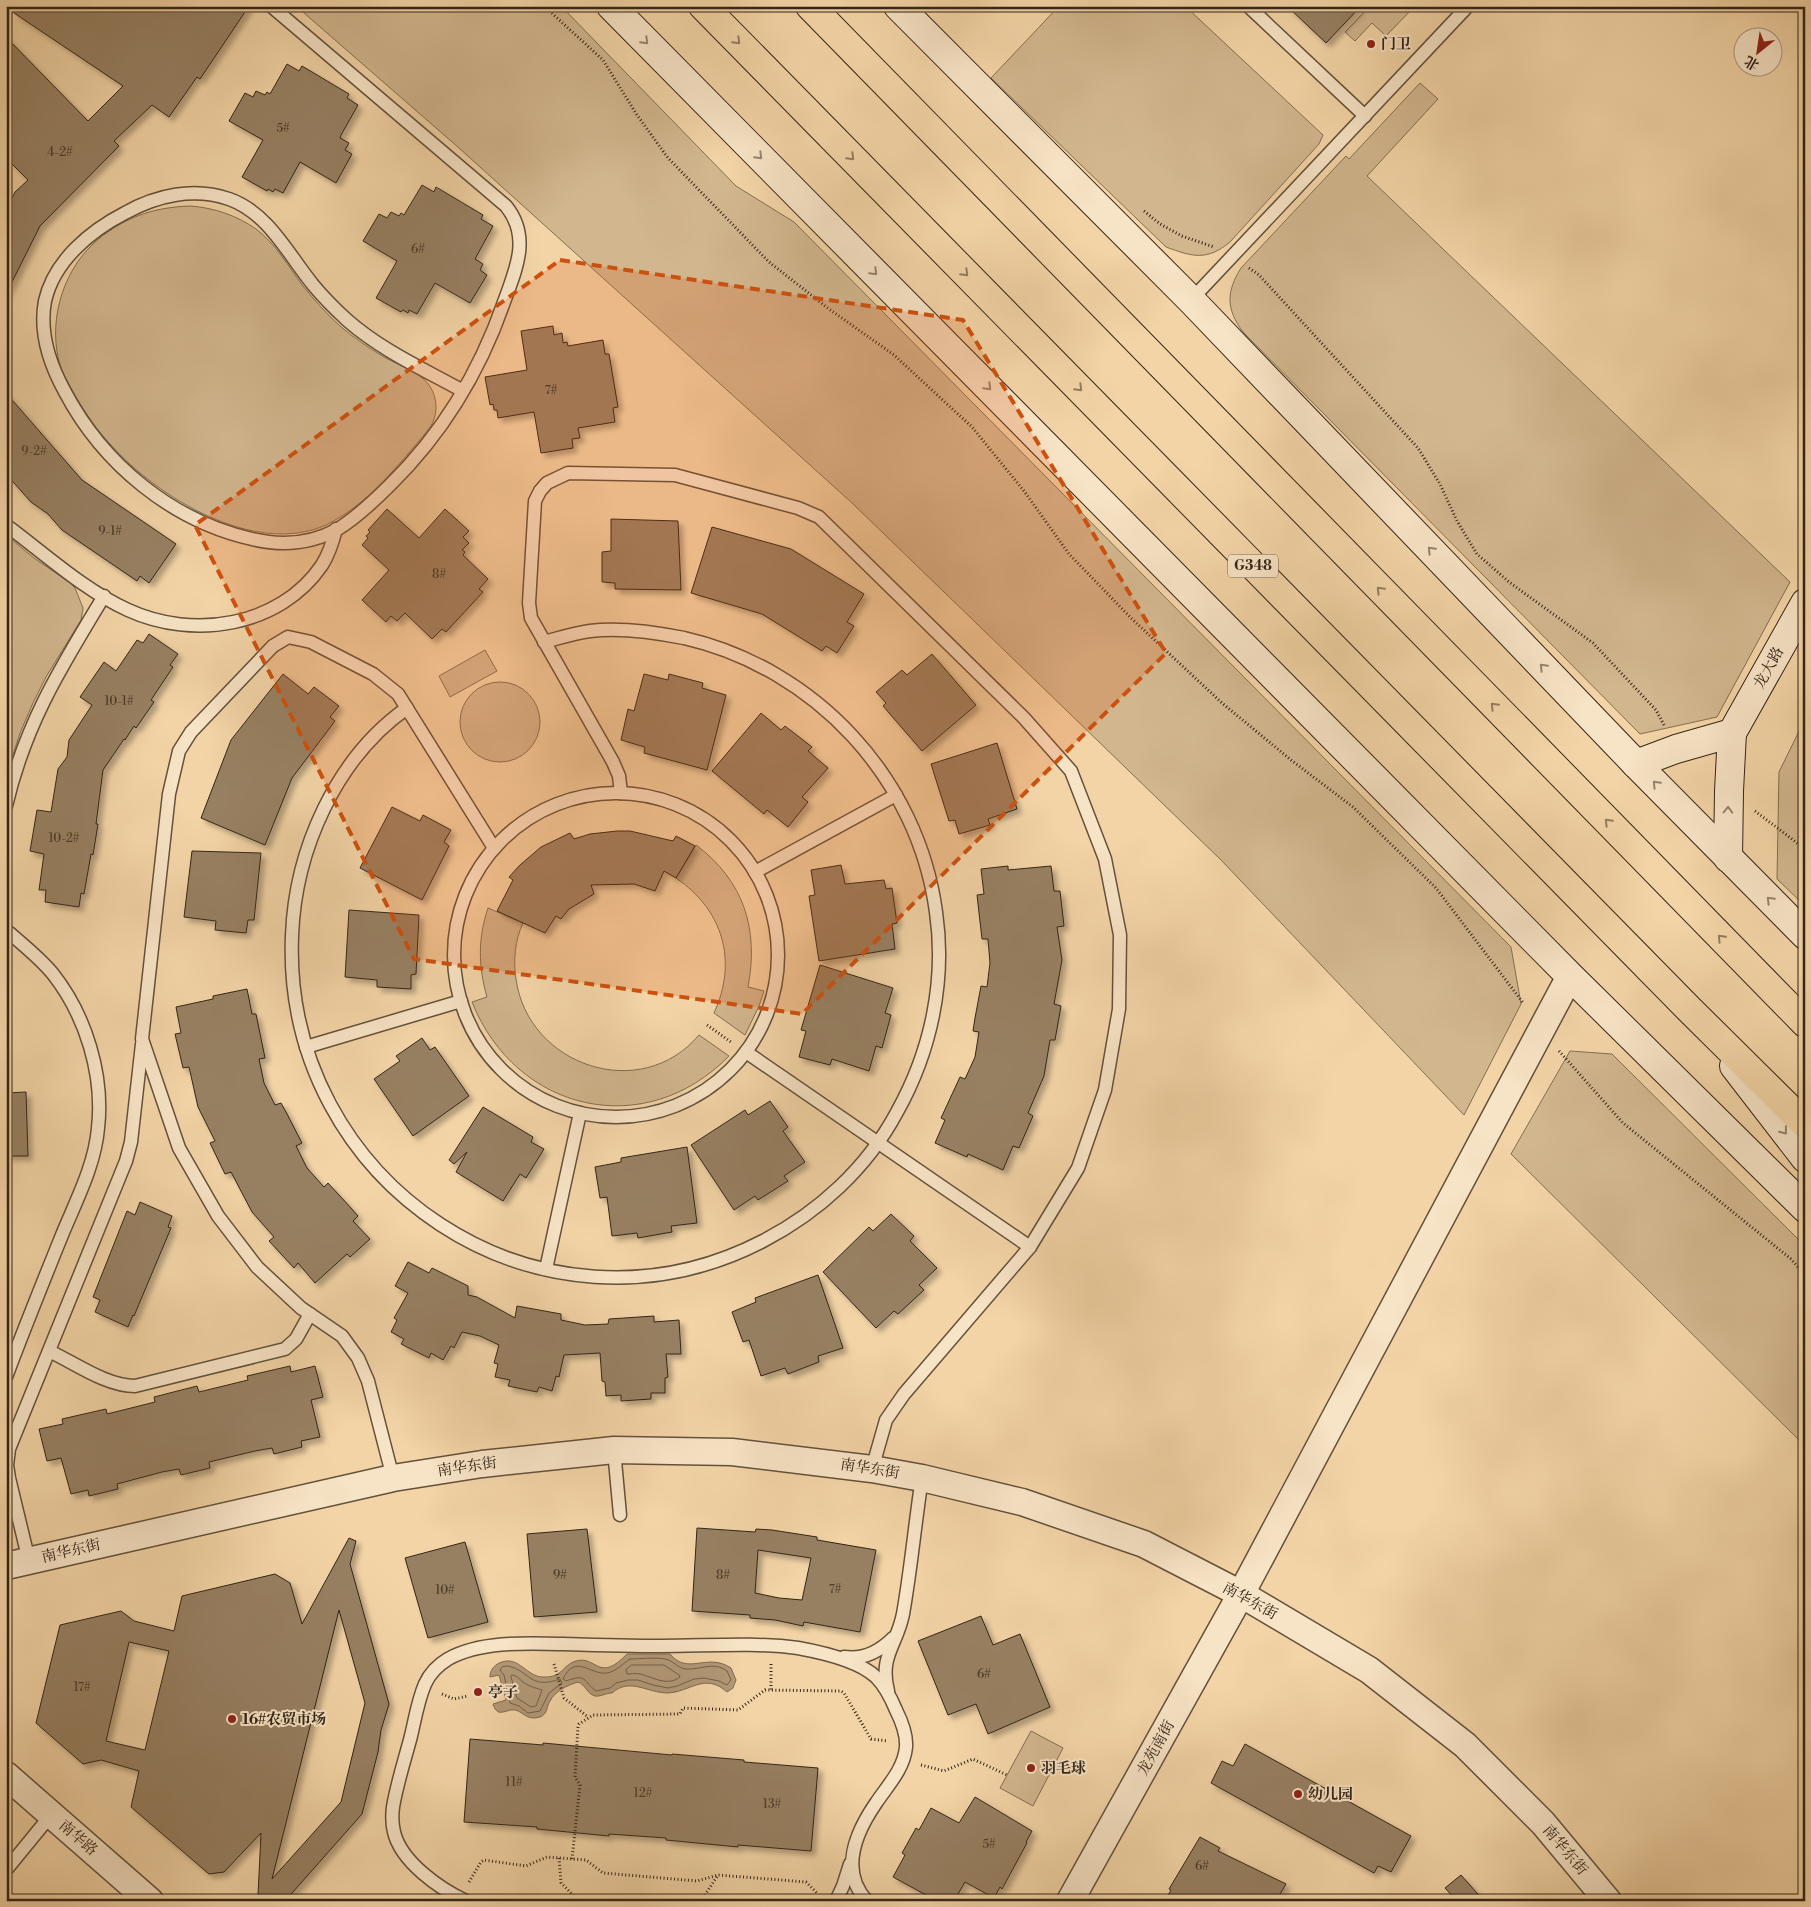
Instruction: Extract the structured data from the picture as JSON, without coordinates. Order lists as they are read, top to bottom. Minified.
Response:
{"streets":{"highway":["G348"],"street":["龙大路","南华东街","龙苑南街","南华路"]},"crossings":[["南华东街","龙苑南街"]],"places":["门卫","亭子","16#农贸市场","羽毛球","幼儿园"],"house_numbers":["5#","4-2#","6#","7#","9-2#","9-1#","8#","10-1#","10-2#","9#","8#","7#","10#","6#","17#","11#","12#","13#","5#","6#"],"north":"bottom left"}
